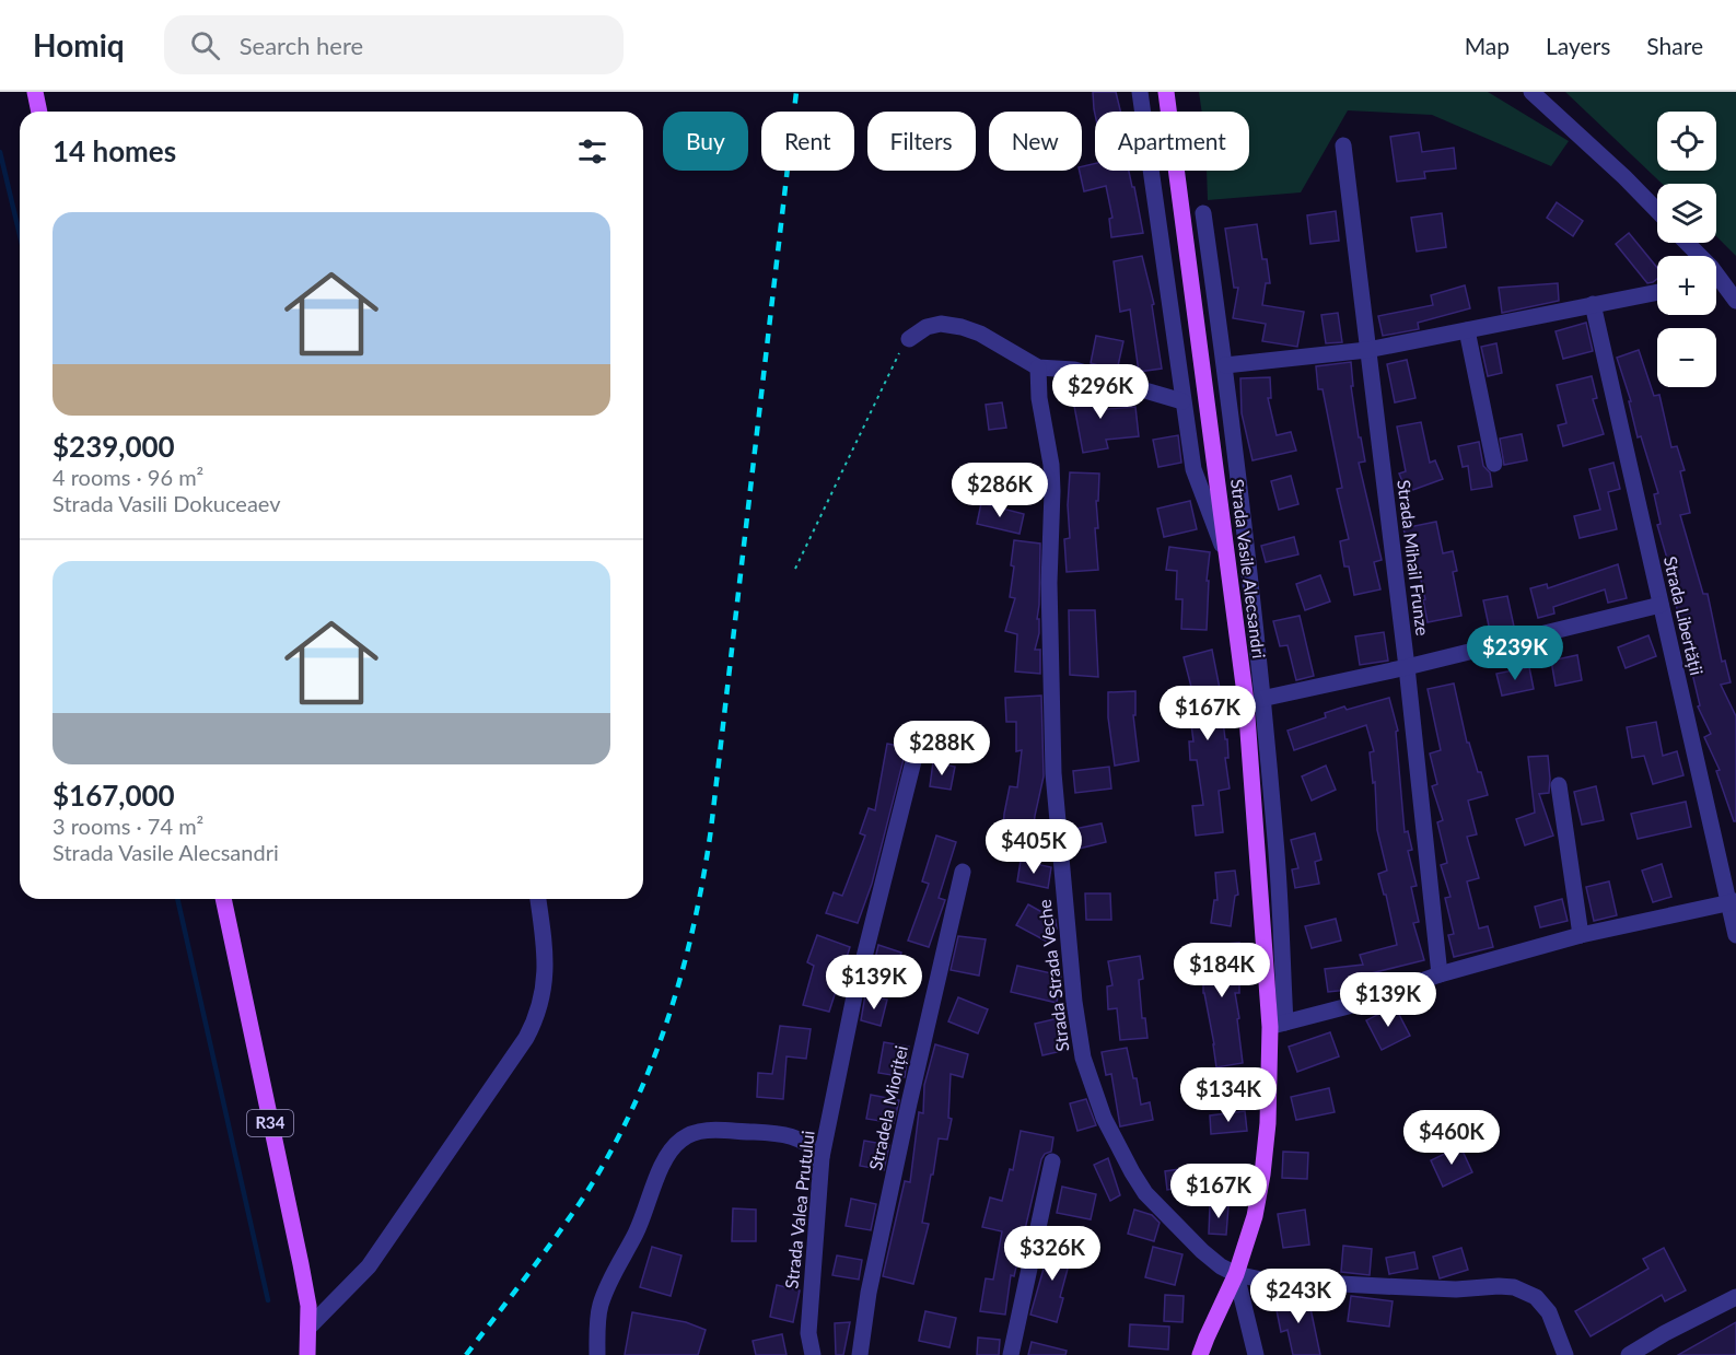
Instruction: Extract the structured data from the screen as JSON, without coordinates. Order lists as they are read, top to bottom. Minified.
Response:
{"streets":{"main road":["Strada Vasile Alecsandri","R34"],"street":["Strada Mihail Frunze","Strada Libertății","Strada Strada Veche","Stradela Mioriței","Strada Valea Prutului"]},"crossings":[["Strada Vasile Alecsandri","Strada Strada Veche"]],"page":{"header":"Homiq","search":"Search here","nav":["Map","Layers","Share"],"map_buttons":["+","−"],"chip":["Buy","Rent","Filters","New","Apartment"],"heading":"14 homes","list":[{"name":"$239,000","note":"4 rooms · 96 m² · Strada Vasili Dokuceaev"},{"name":"$167,000","note":"3 rooms · 74 m² · Strada Vasile Alecsandri"}],"price":["$296K","$286K","$239K","$167K","$288K","$405K","$184K","$139K","$139K","$134K","$460K","$167K","$326K","$243K"]}}
